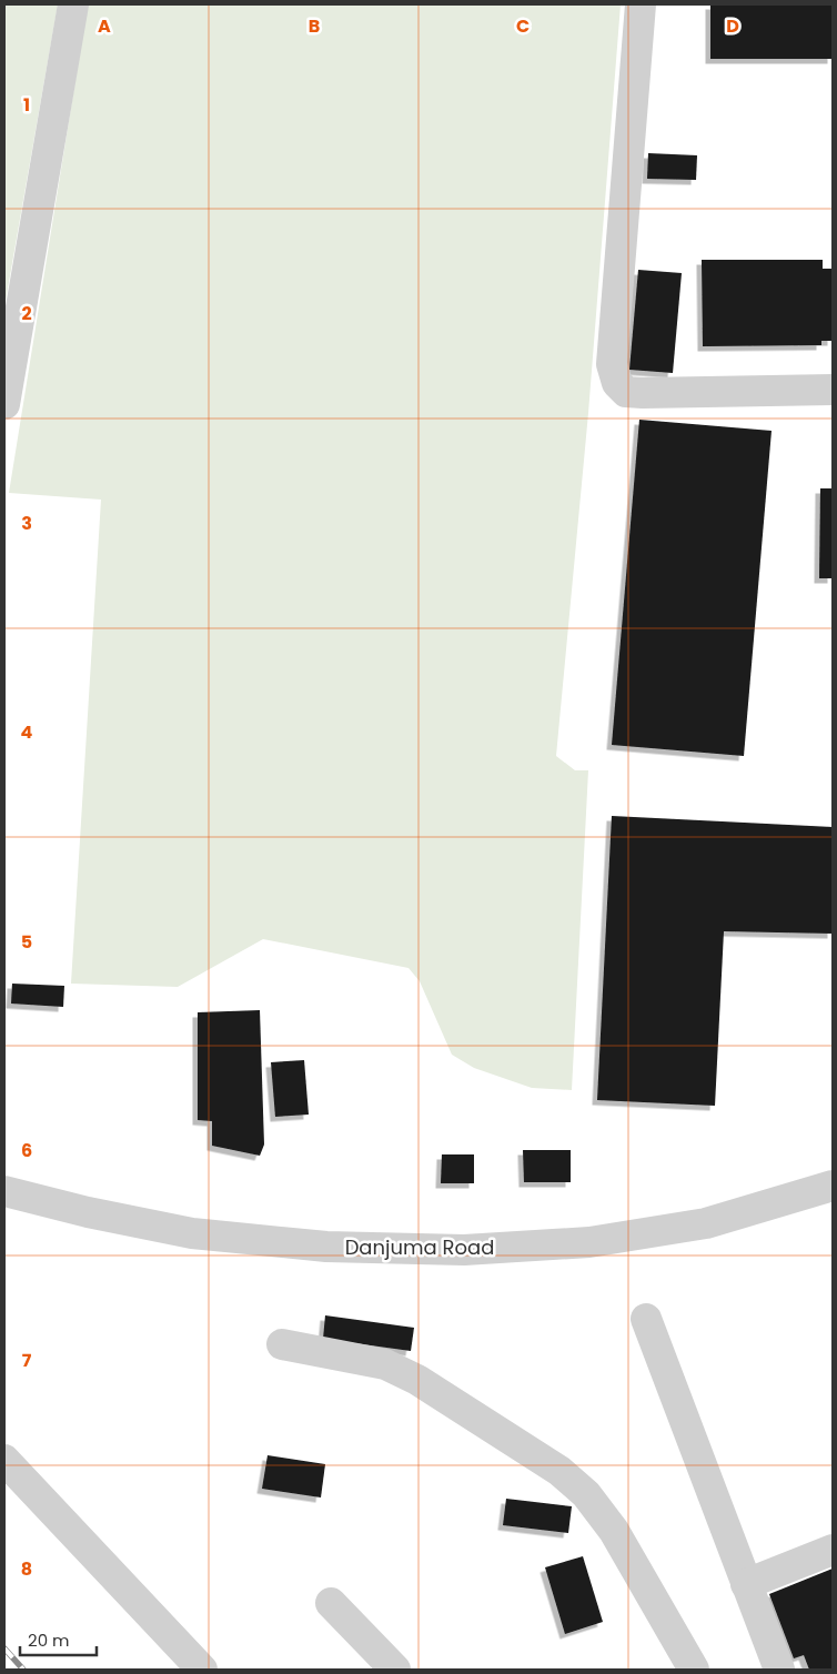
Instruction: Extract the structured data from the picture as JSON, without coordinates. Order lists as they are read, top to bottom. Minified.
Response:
{"streets":{"street":["Danjuma Road"]},"scale_bar":"20 m","grid":{"columns":["A","B","C","D"],"rows":["1","2","3","4","5","6","7","8"]}}
